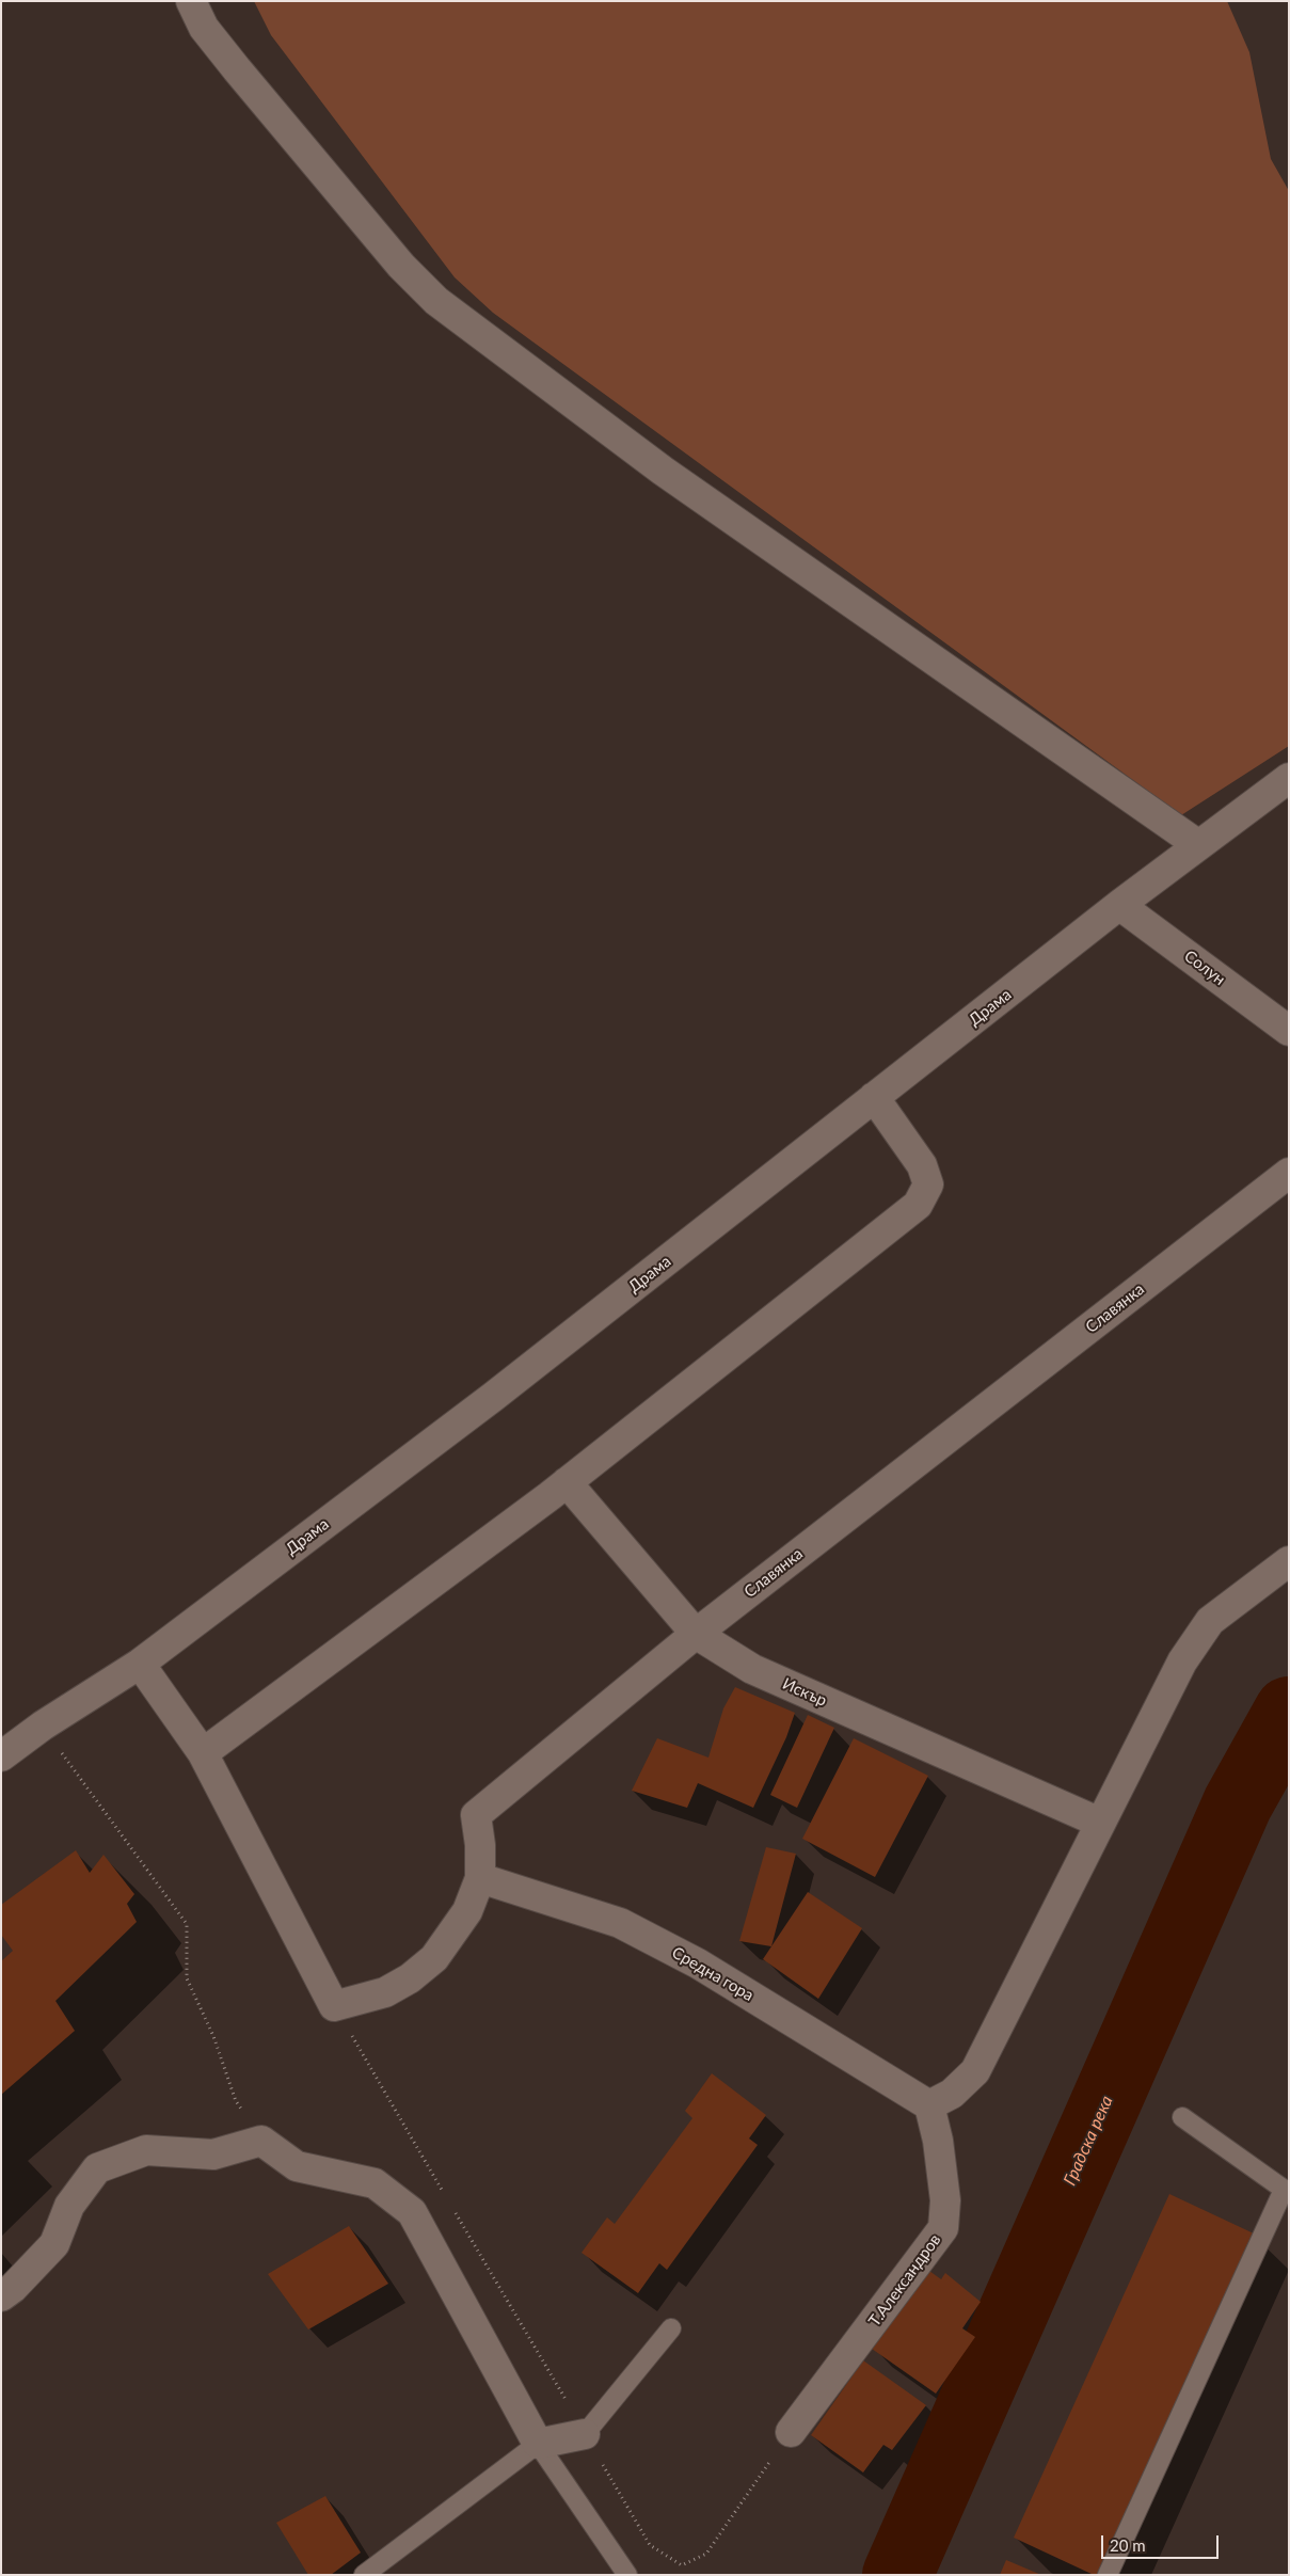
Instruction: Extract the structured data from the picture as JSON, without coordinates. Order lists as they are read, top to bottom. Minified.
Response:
{"streets":{"street":["Солун","Драма","Славянка","Искър","Средна гора","Т.Александров"]},"crossings":[["Солун","Драма"],["Славянка","Искър"],["Славянка","Средна гора"],["Средна гора","Т.Александров"]],"water":["Градска река"],"scale_bar":"20 m"}
